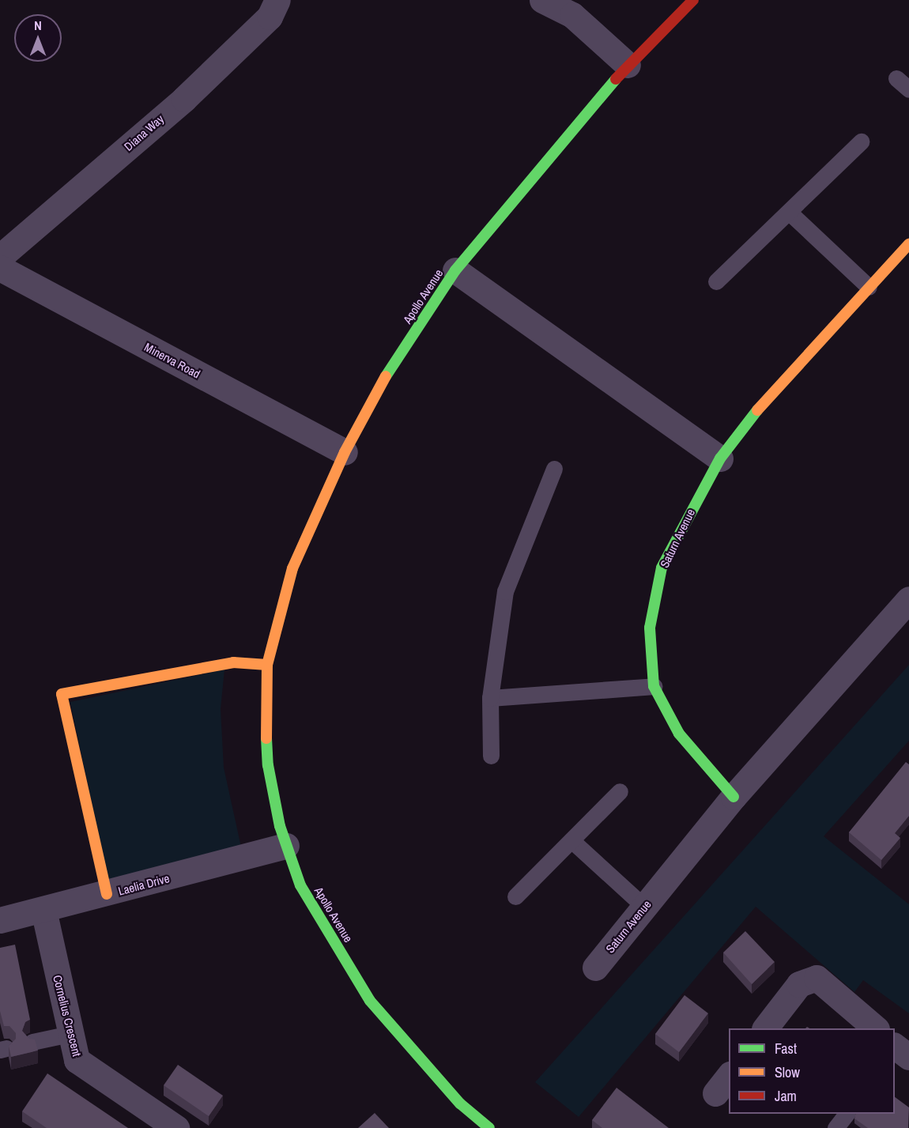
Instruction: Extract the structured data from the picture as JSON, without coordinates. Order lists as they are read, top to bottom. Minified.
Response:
{"streets":{"street":["Diana Way","Apollo Avenue","Minerva Road","Saturn Avenue","Laelia Drive","Cornelius Crescent"]},"crossings":[["Apollo Avenue","Minerva Road"],["Apollo Avenue","Laelia Drive"],["Laelia Drive","Cornelius Crescent"]],"legend":["Fast","Slow","Jam"],"north":"top"}
